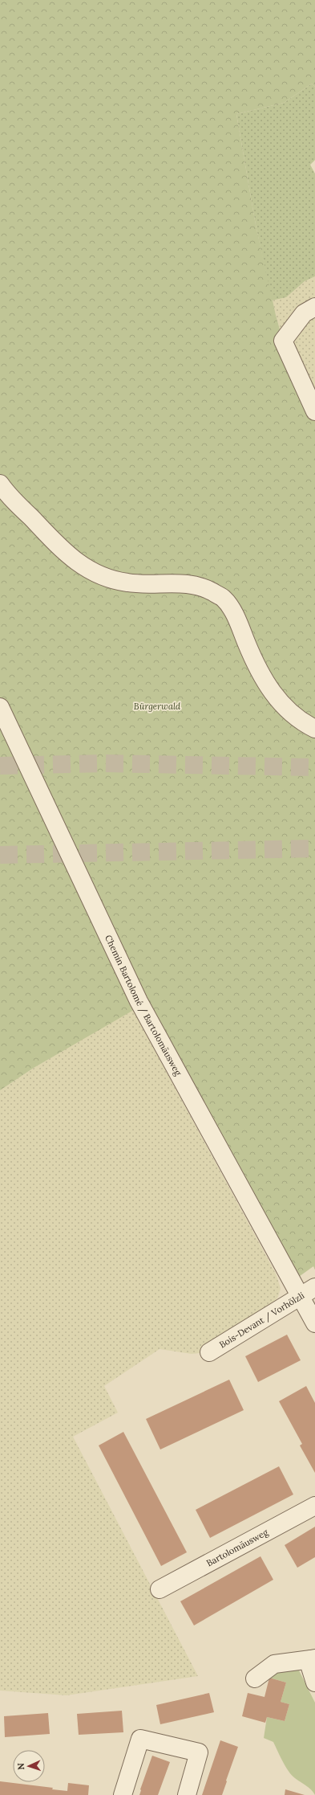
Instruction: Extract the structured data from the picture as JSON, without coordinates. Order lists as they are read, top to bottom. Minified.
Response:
{"streets":{"street":["Chemin Bartolomé / Bartolomäusweg","Bois-Devant / Vorhölzli","Bartolomäusweg"]},"crossings":[["Chemin Bartolomé / Bartolomäusweg","Bois-Devant / Vorhölzli"]],"parks":["Bürgerwald"],"north":"left"}
